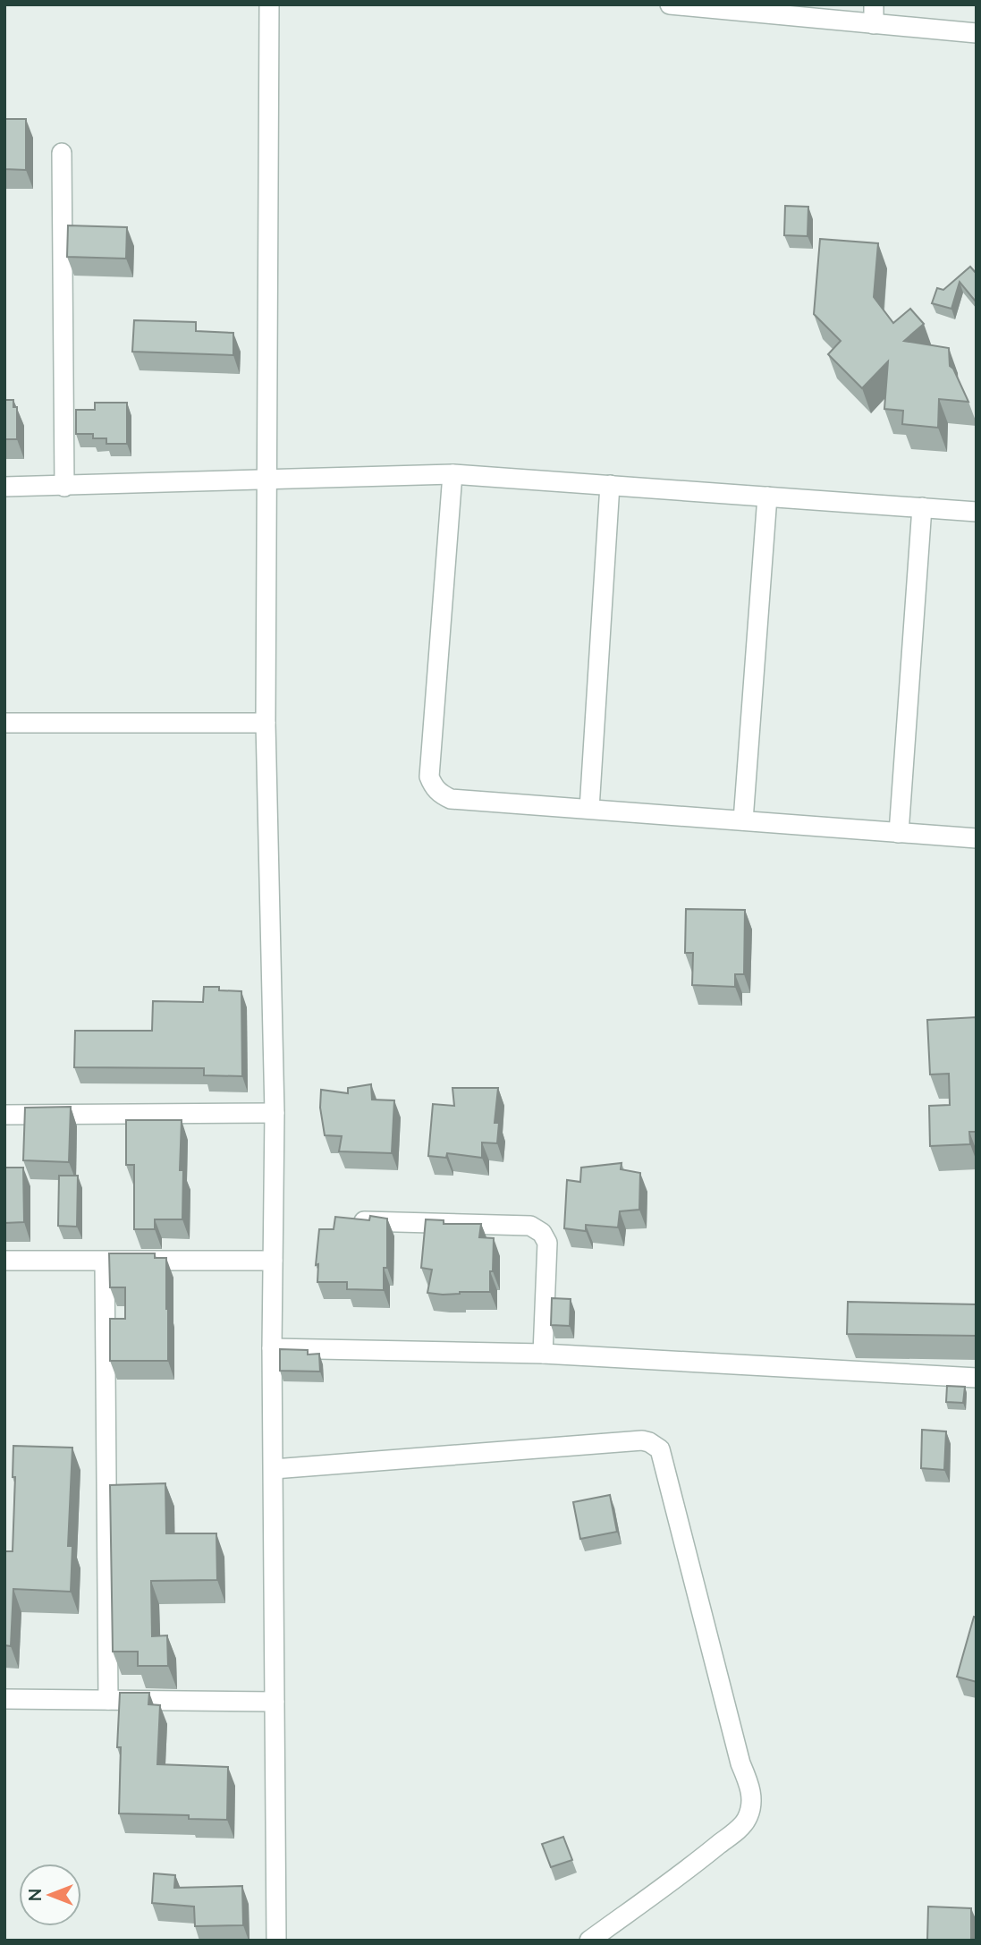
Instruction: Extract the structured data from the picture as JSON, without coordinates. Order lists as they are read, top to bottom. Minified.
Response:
{"north":"left"}
